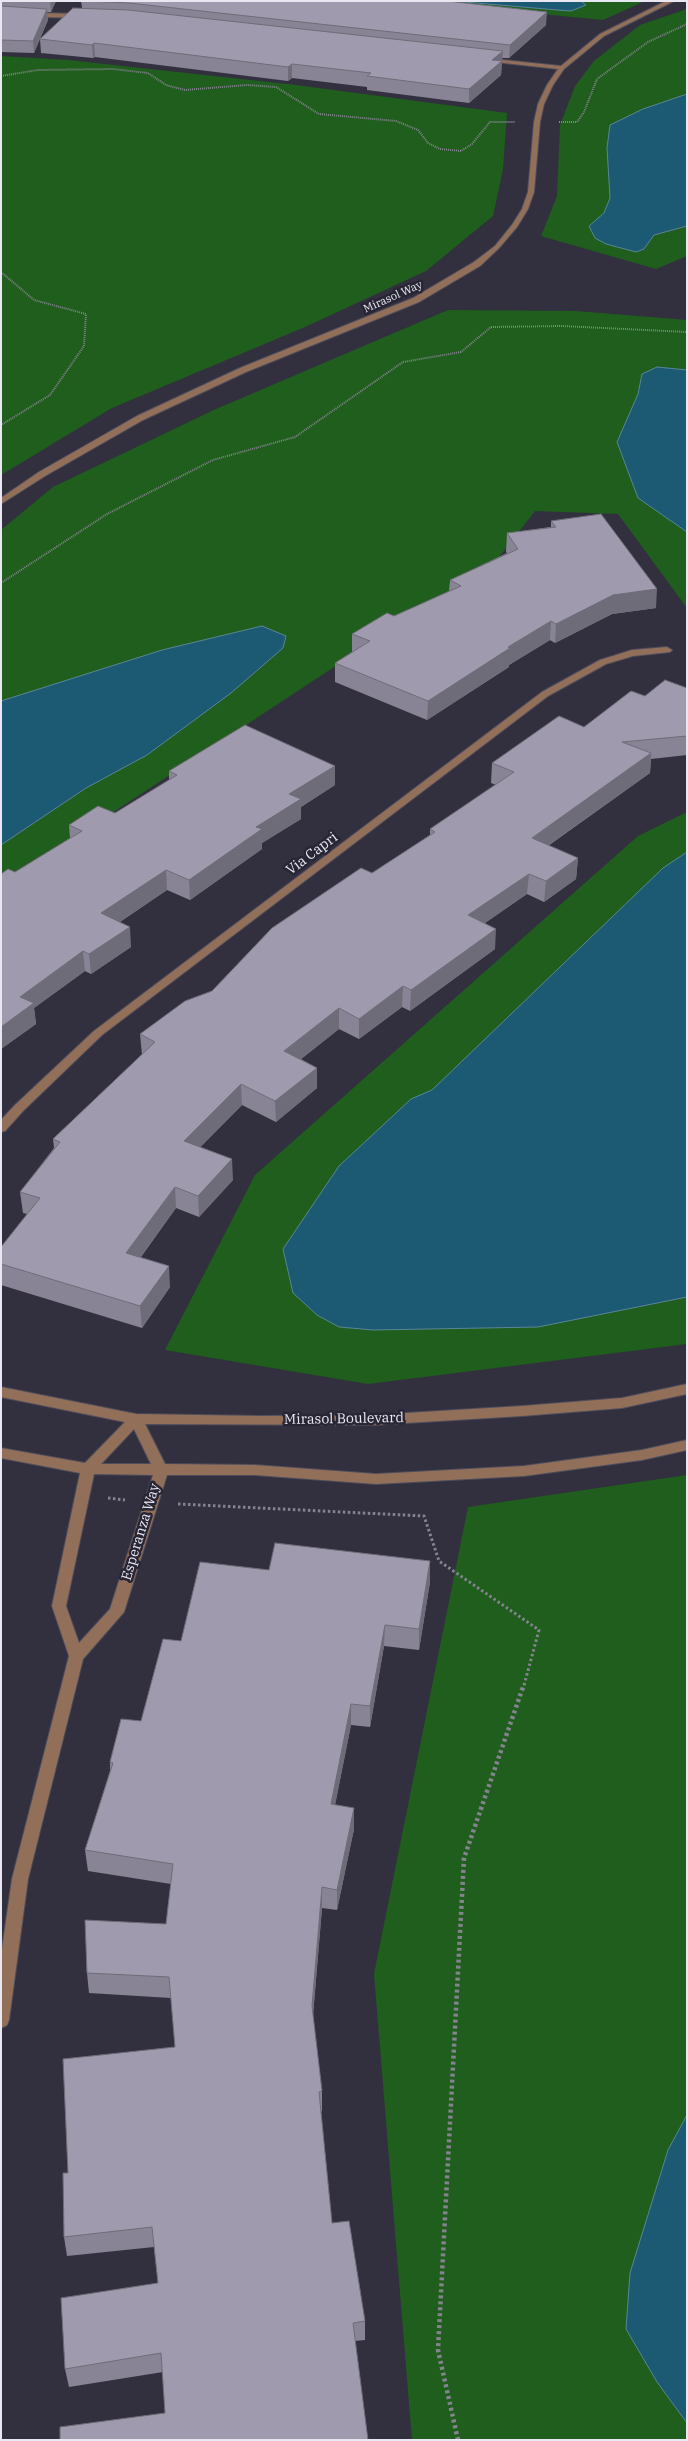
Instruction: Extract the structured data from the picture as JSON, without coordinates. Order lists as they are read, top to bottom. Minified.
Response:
{"streets":{"street":["Mirasol Way","Via Capri","Mirasol Boulevard","Esperanza Way"]},"crossings":[["Mirasol Boulevard","Esperanza Way"]]}
